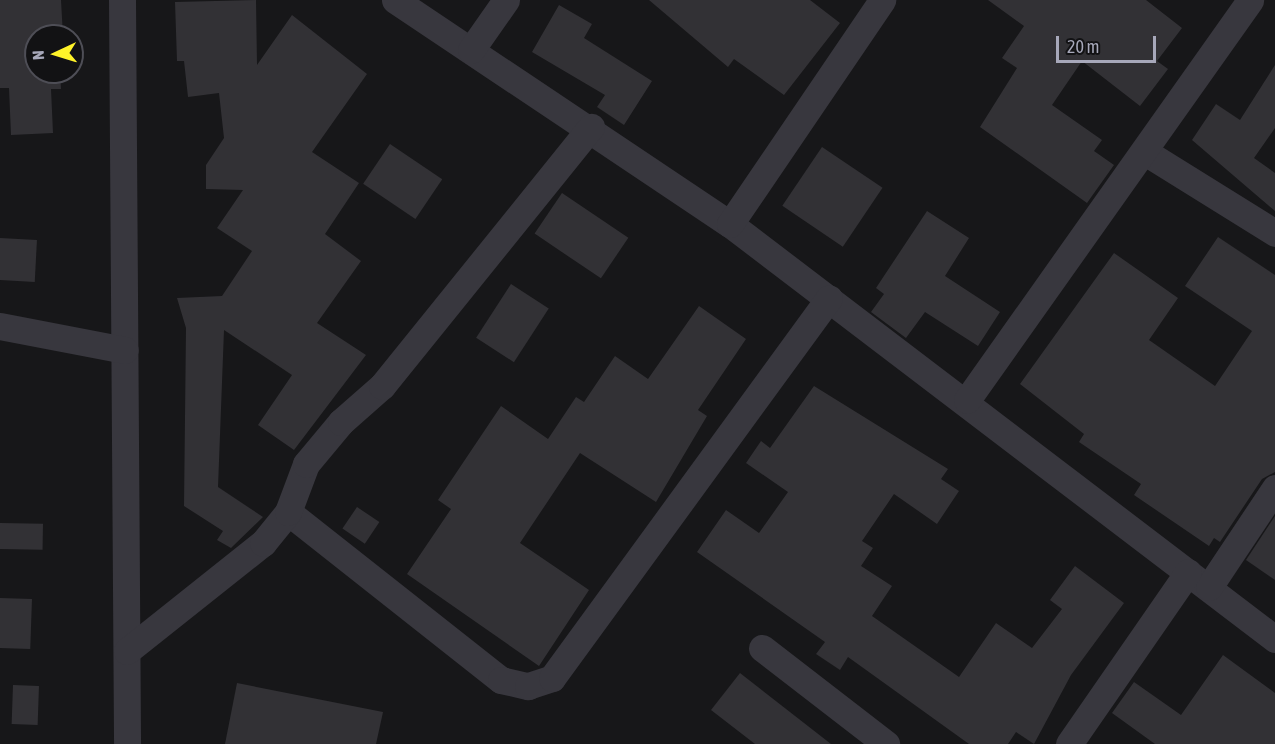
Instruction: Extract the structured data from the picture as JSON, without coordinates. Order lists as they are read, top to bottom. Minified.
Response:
{"scale_bar":"20 m","north":"left"}
